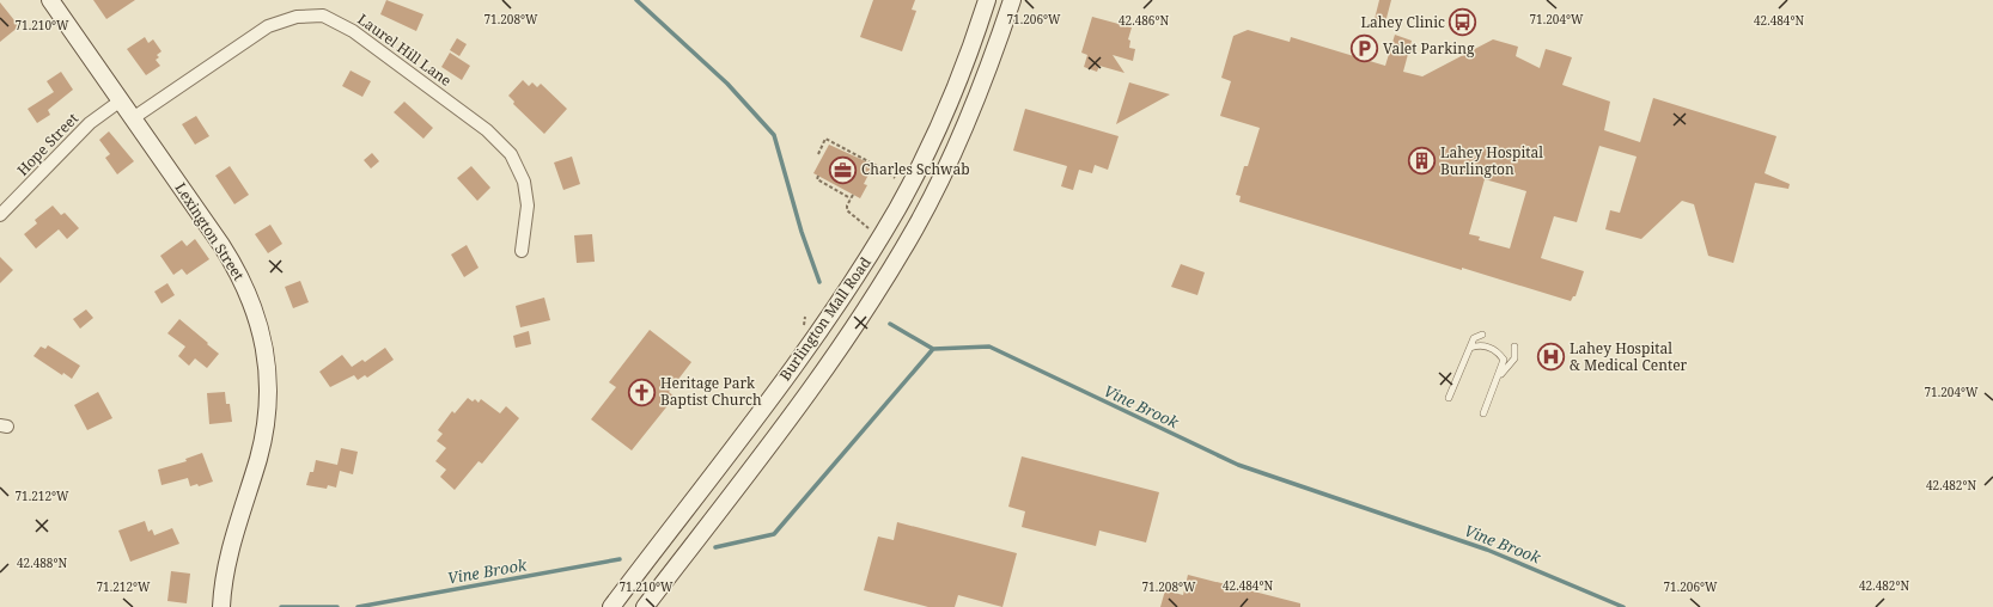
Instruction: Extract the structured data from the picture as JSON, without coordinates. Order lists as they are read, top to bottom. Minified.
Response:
{"streets":{"main road":["Lexington Street","Burlington Mall Road"],"street":["Laurel Hill Lane","Hope Street"]},"crossings":[["Laurel Hill Lane","Lexington Street"],["Hope Street","Lexington Street"]],"water":["Vine Brook"],"places":{"bus stop":["Lahey Clinic"],"parking":["Valet Parking"],"building":["Lahey Hospital Burlington"],"office":["Charles Schwab"],"hospital":["Lahey Hospital & Medical Center"],"church":["Heritage Park Baptist Church"]},"coordinates":["71.208°W","71.206°W","71.204°W","42.486°N","42.484°N","71.210°W","42.482°N","71.212°W","42.488°N"]}
